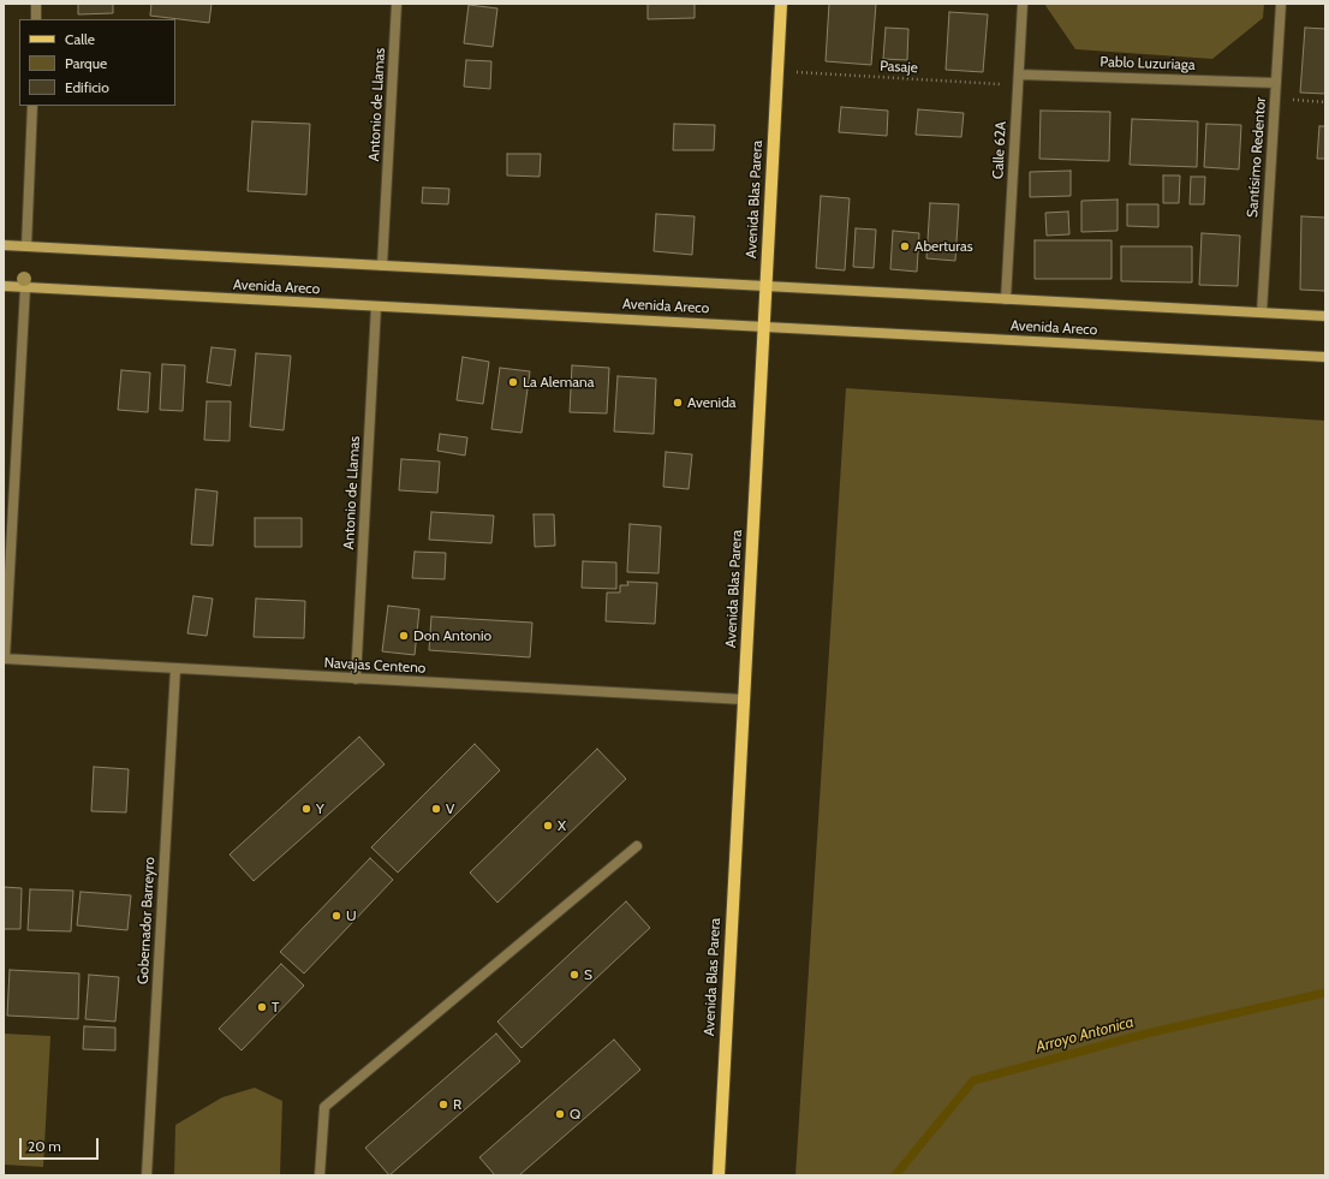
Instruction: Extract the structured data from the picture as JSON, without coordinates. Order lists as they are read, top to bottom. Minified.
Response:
{"streets":{"main road":["Avenida Blas Parera","Avenida Areco"],"street":["Pablo Luzuriaga","Antonio de Llamas","Calle 62A","Santísimo Redentor","Navajas Centeno","Gobernador Barreyro"],"path":["Pasaje"]},"crossings":[["Pablo Luzuriaga","Calle 62A"],["Pablo Luzuriaga","Santísimo Redentor"],["Pasaje","Calle 62A"],["Pasaje","Avenida Blas Parera"],["Antonio de Llamas","Avenida Areco"],["Antonio de Llamas","Navajas Centeno"],["Calle 62A","Avenida Areco"],["Santísimo Redentor","Avenida Areco"],["Avenida Blas Parera","Avenida Areco"],["Avenida Blas Parera","Navajas Centeno"],["Navajas Centeno","Gobernador Barreyro"]],"water":["Arroyo Antonica"],"places":["Aberturas","La Alemana","Avenida","Don Antonio","Y","V","X","U","S","T","R","Q"],"legend":["Calle","Parque","Edificio"],"scale_bar":"20 m"}
